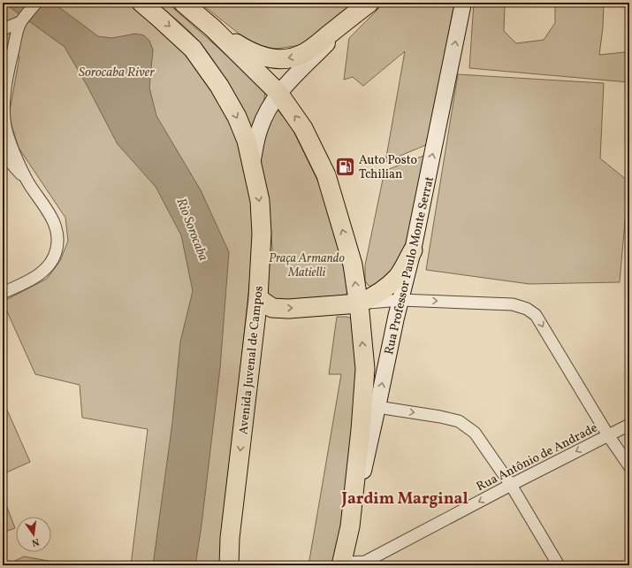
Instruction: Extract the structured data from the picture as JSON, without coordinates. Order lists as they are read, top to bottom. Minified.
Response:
{"streets":{"highway":["Avenida Juvenal de Campos"],"main road":["Rua Professor Paulo Monte Serrat"],"street":["Rua Antônio de Andrade"]},"one_way":["Rua Professor Paulo Monte Serrat","Rua Antônio de Andrade"],"districts":["Jardim Marginal"],"water":["Sorocaba River","Rio Sorocaba"],"parks":["Praça Armando Matielli"],"places":{"fuel station":["Auto Posto Tchilian"]},"north":"bottom"}
